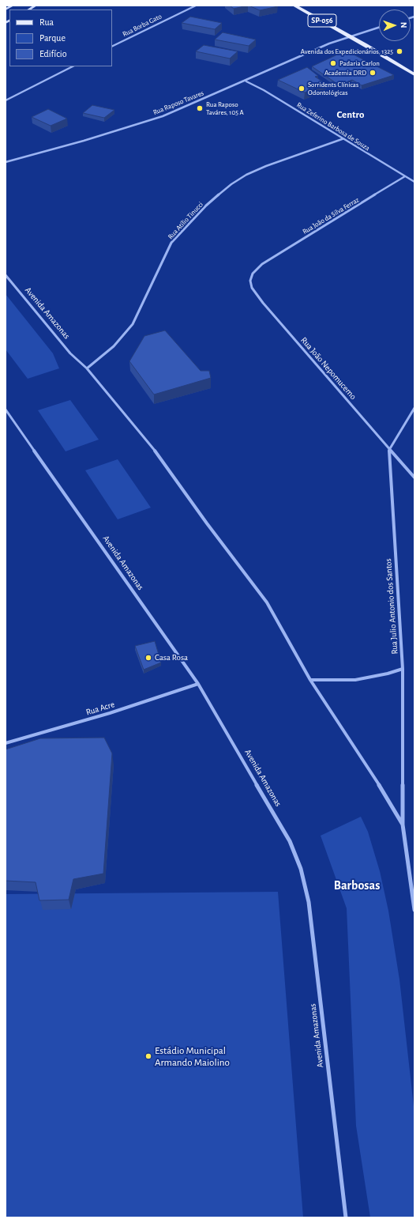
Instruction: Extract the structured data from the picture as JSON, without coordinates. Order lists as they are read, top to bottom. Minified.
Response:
{"streets":{"main road":["SP-056"],"street":["Rua Borba Gato","Rua Raposo Tavares","Rua Zeferino Barbosa de Souza","Rua João da Silva Ferraz","Rua Atílio Tinucci","Avenida Amazonas","Rua João Nepomucemo","Rua Julio Antonio dos Santos","Rua Acre"]},"crossings":[["SP-056","Rua Raposo Tavares"],["Rua Raposo Tavares","Rua Zeferino Barbosa de Souza"],["Rua Zeferino Barbosa de Souza","Rua João da Silva Ferraz"],["Rua Zeferino Barbosa de Souza","Rua Atílio Tinucci"],["Rua João da Silva Ferraz","Rua João Nepomucemo"],["Rua Atílio Tinucci","Avenida Amazonas"],["Avenida Amazonas","Rua Julio Antonio dos Santos"],["Avenida Amazonas","Rua Acre"],["Rua João Nepomucemo","Rua Julio Antonio dos Santos"]],"districts":["Centro","Barbosas"],"places":["Avenida dos Expedicionários, 1325","Padaria Carlon","Academia DRD","Sorridents Clínicas Odontológicas","Rua Raposo Taváres, 105 A","Casa Rosa","Estádio Municipal Armando Maiolino"],"legend":["Rua","Parque","Edifício"],"north":"right"}
